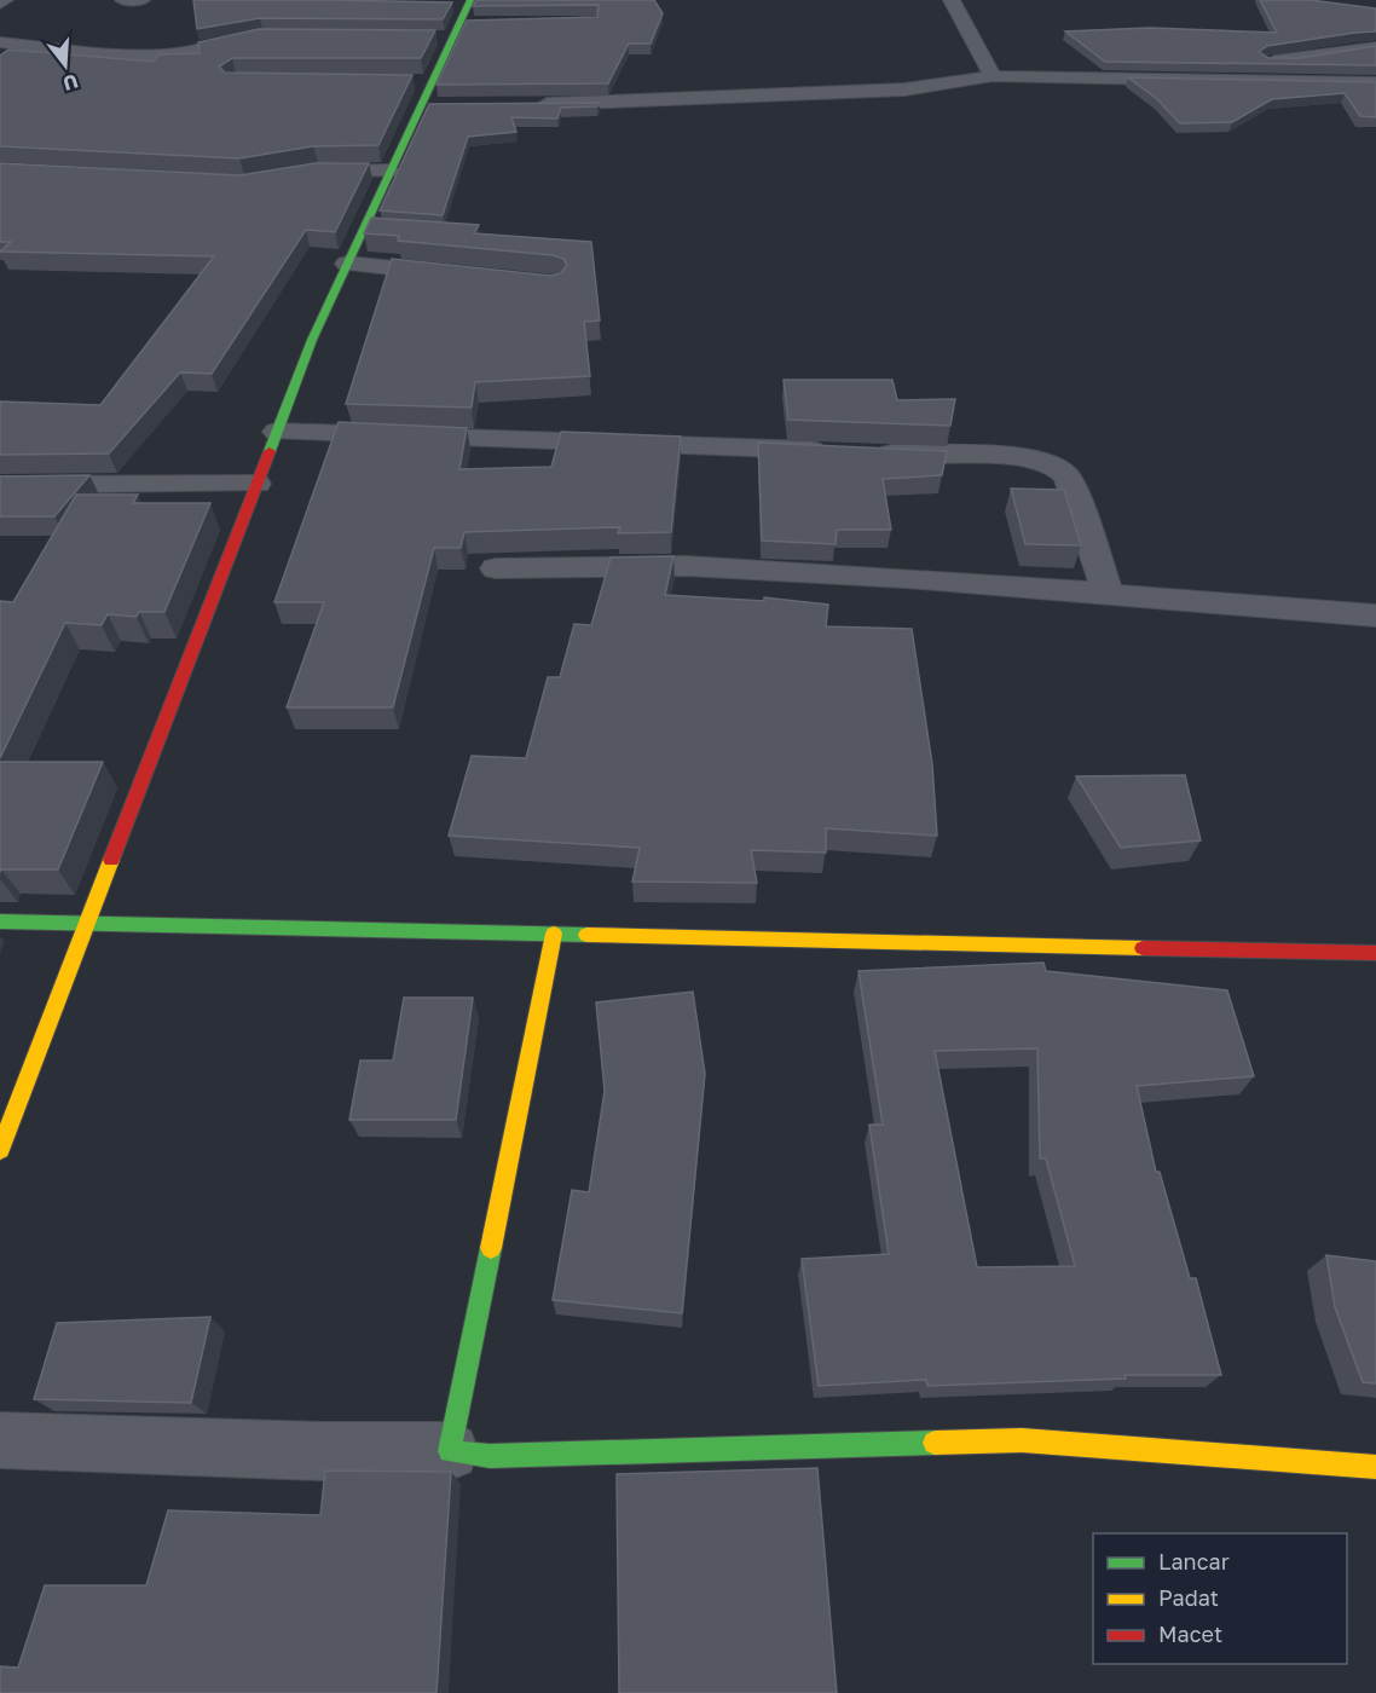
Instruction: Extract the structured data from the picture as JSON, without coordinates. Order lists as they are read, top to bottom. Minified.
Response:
{"legend":["Lancar","Padat","Macet"],"north":"bottom"}
